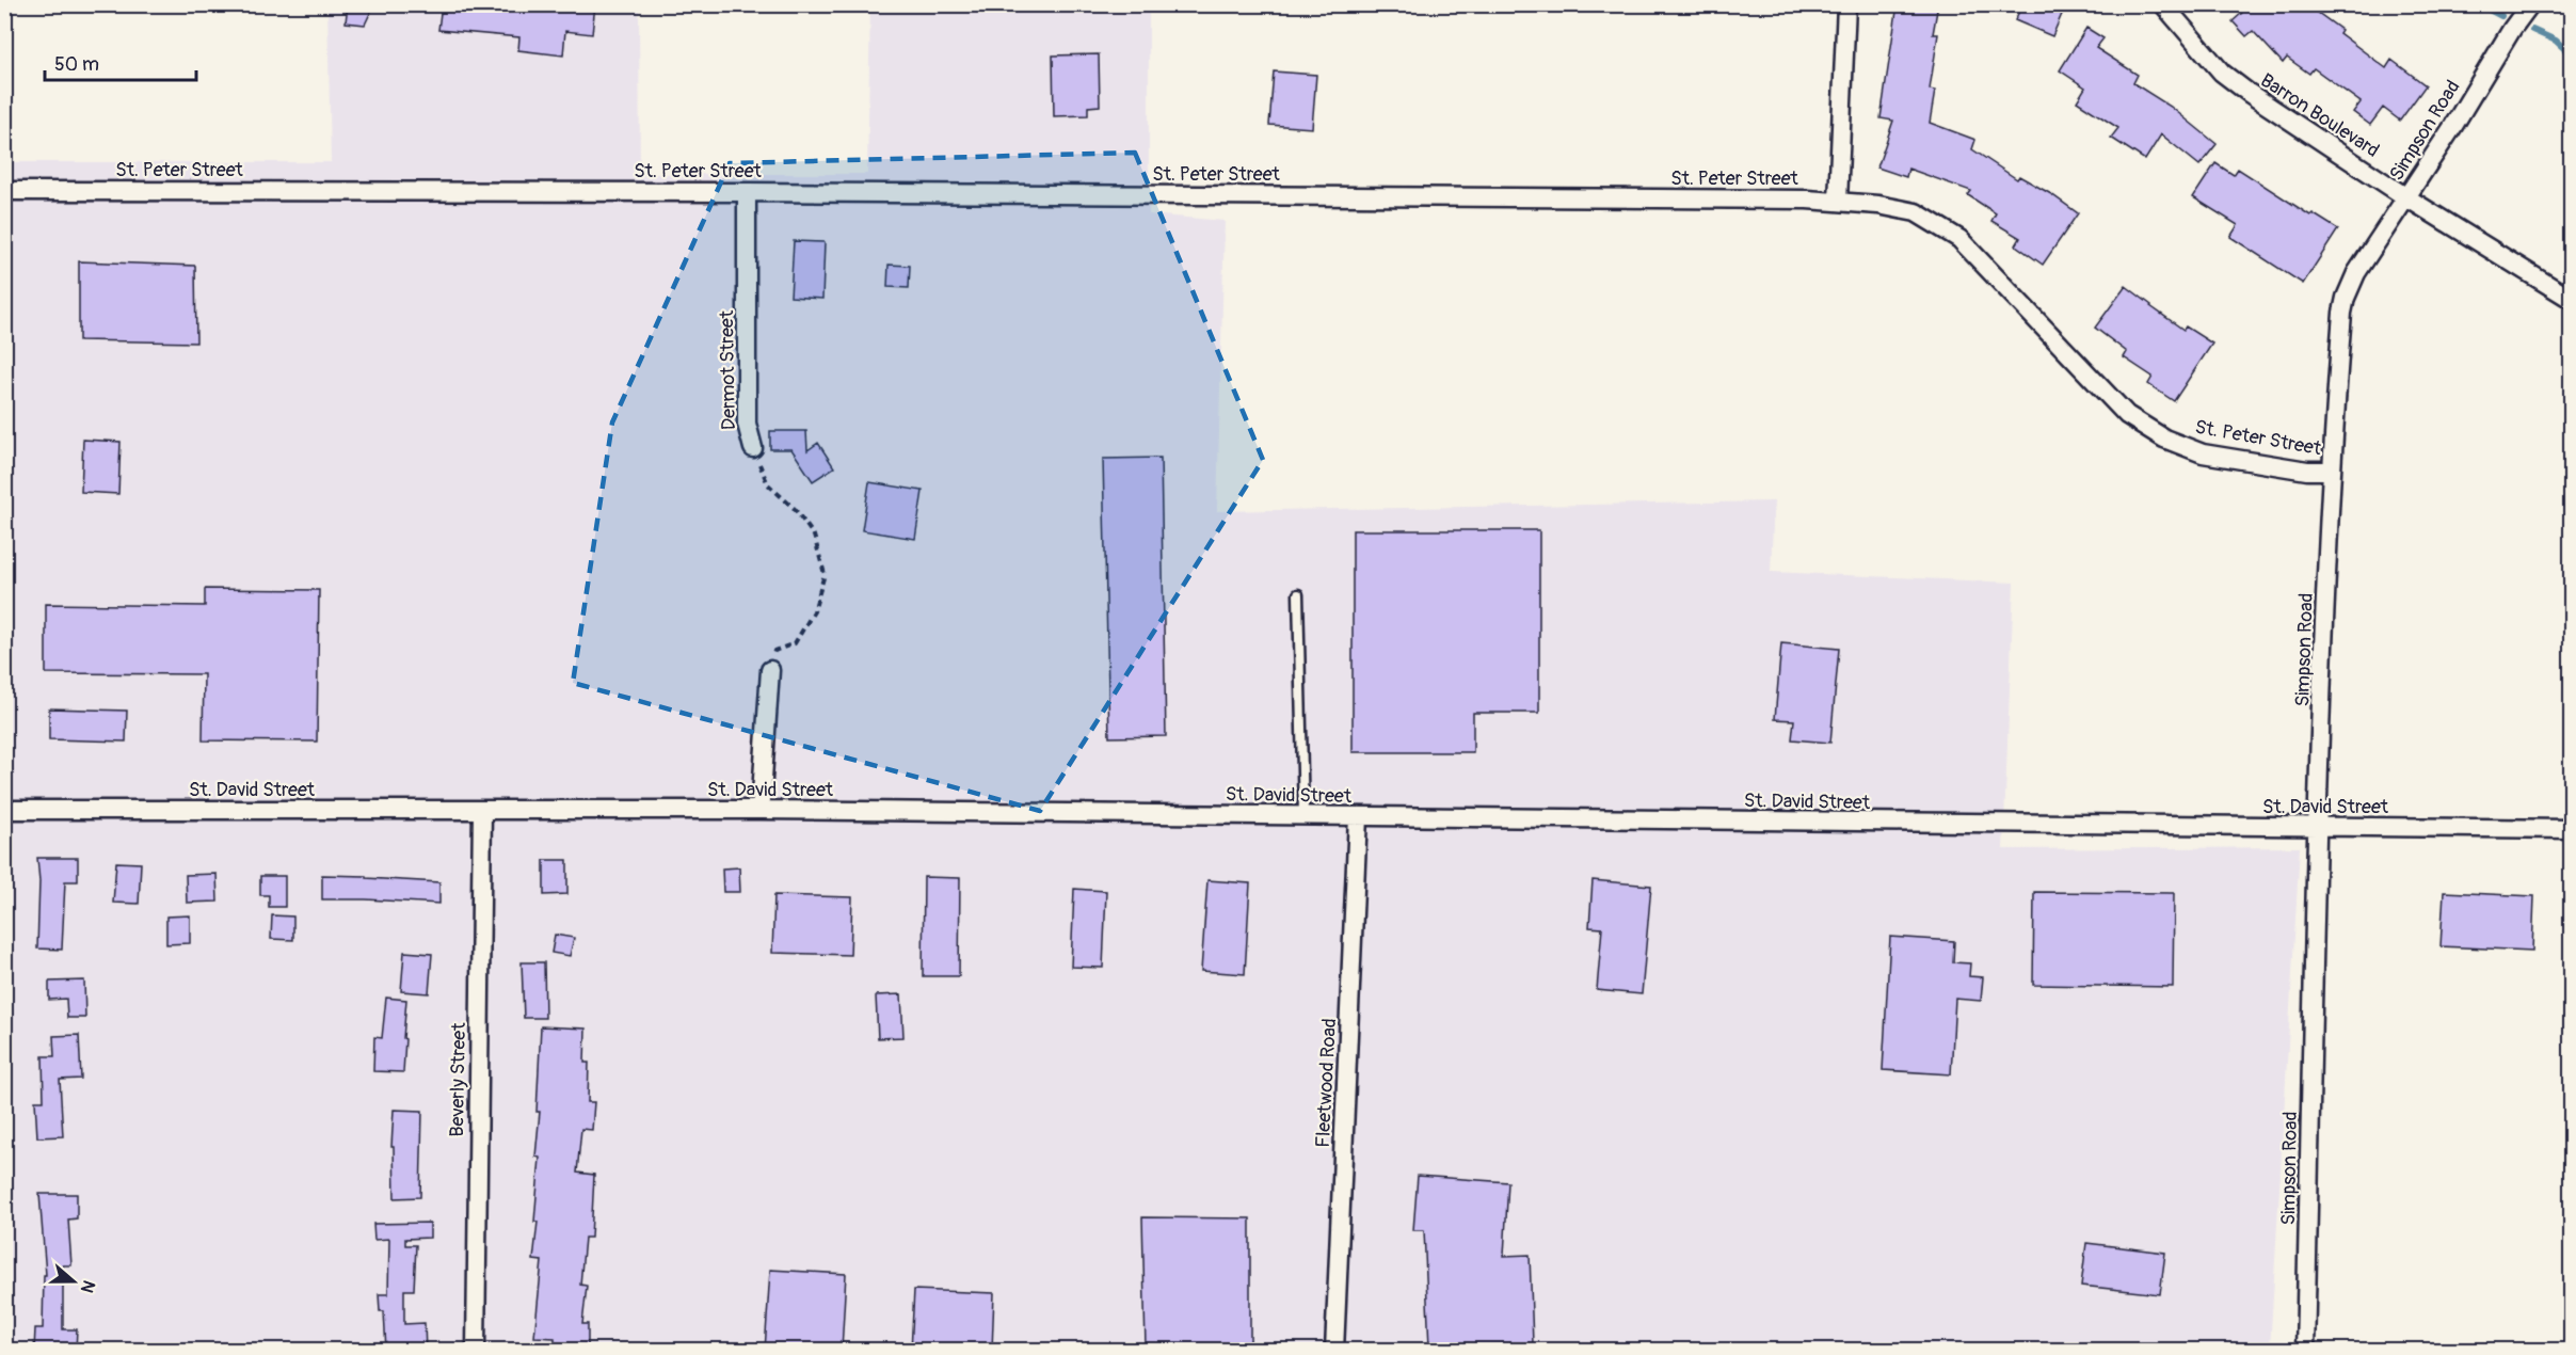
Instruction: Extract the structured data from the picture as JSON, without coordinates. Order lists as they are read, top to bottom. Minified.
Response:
{"streets":{"street":["Barron Boulevard","Simpson Road","St. Peter Street","Dermot Street","St. David Street","Beverly Street","Fleetwood Road"]},"crossings":[["Barron Boulevard","Simpson Road"],["Simpson Road","St. Peter Street"],["Simpson Road","St. David Street"],["St. Peter Street","Dermot Street"],["St. David Street","Beverly Street"],["St. David Street","Fleetwood Road"]],"scale_bar":"50 m","north":"right"}
